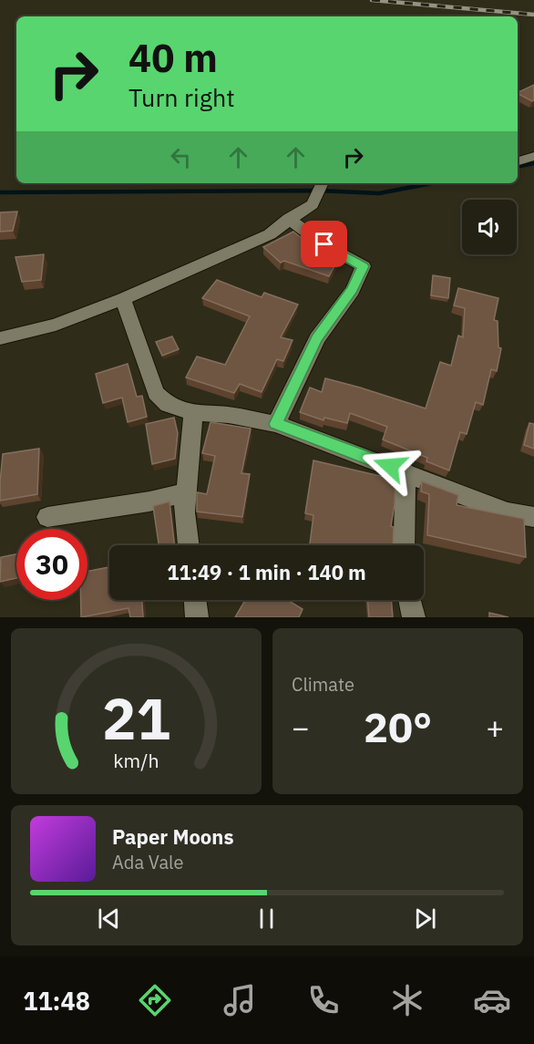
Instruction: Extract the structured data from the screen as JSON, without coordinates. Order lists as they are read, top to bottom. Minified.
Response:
{"page":{"turn":["40 m","Turn right"],"limit":"30","trip":"11:49 · 1 min · 140 m","tile":"Climate","heat":["−","20°","+"],"song":["Paper Moons","Ada Vale"],"tabs":"11:48","gauge":["21","km/h"]}}
